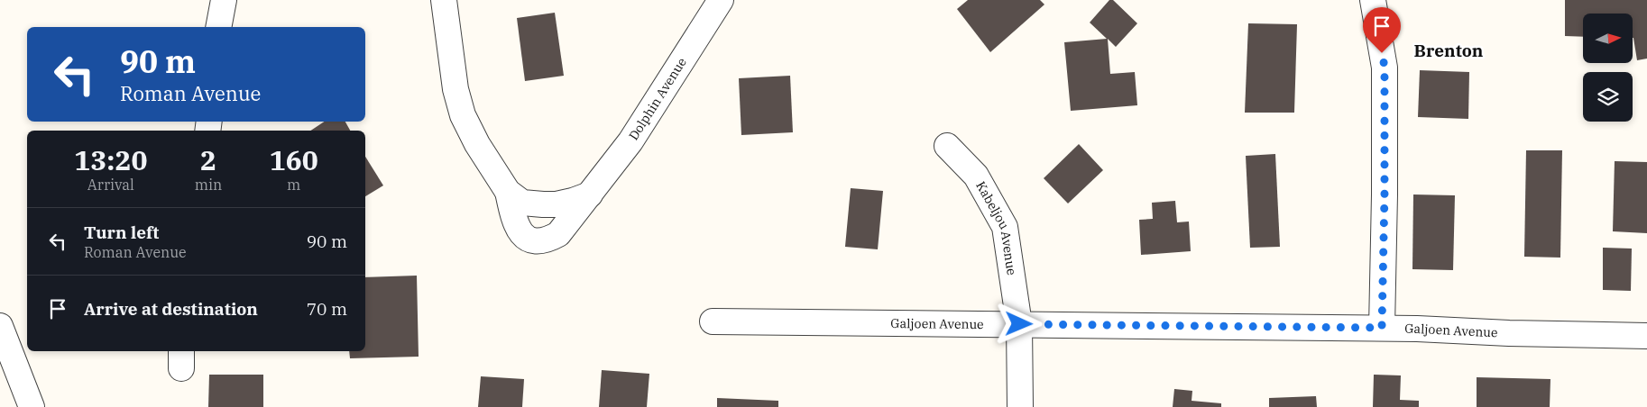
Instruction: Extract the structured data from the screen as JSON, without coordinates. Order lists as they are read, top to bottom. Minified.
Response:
{"streets":{"street":["Dolphin Avenue","Kabeljou Avenue","Galjoen Avenue"]},"crossings":[["Kabeljou Avenue","Galjoen Avenue"]],"districts":["Brenton"],"north":"right","page":{"turn":["90 m","Roman Avenue"],"eta":["13:20","Arrival","2","min","160","m"],"list":[{"name":"Turn left","note":"Roman Avenue","value":"90 m"},{"name":"Arrive at destination","value":"70 m"}]}}
